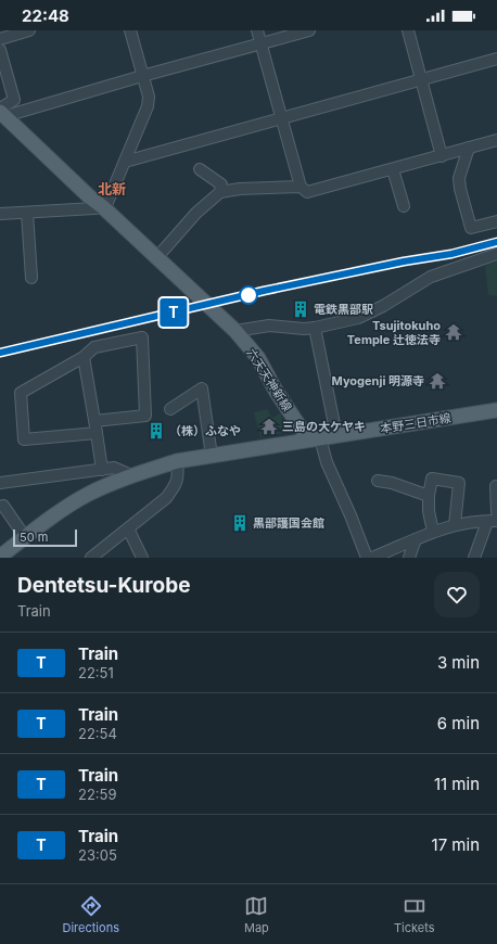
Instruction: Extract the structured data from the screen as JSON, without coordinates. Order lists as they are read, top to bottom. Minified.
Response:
{"streets":{"main road":["六天天神新線","本野三日市線"]},"crossings":[["六天天神新線","本野三日市線"]],"districts":["北新"],"places":{"building":["電鉄黒部駅","（株）ふなや","黒部護国会館"],"temple":["Tsujitokuho Temple 辻徳法寺","Myogenji 明源寺","三島の大ケヤキ"]},"scale_bar":"50 m","page":{"status":"22:48","on_map":"T","scale":"50 m","heading":["Dentetsu-Kurobe","Train"],"list":[{"mark":"T","name":"Train","note":"22:51","value":"3 min"},{"mark":"T","name":"Train","note":"22:54","value":"6 min"},{"mark":"T","name":"Train","note":"22:59","value":"11 min"},{"mark":"T","name":"Train","note":"23:05","value":"17 min"}],"tabs":["Directions","Map","Tickets"]}}
